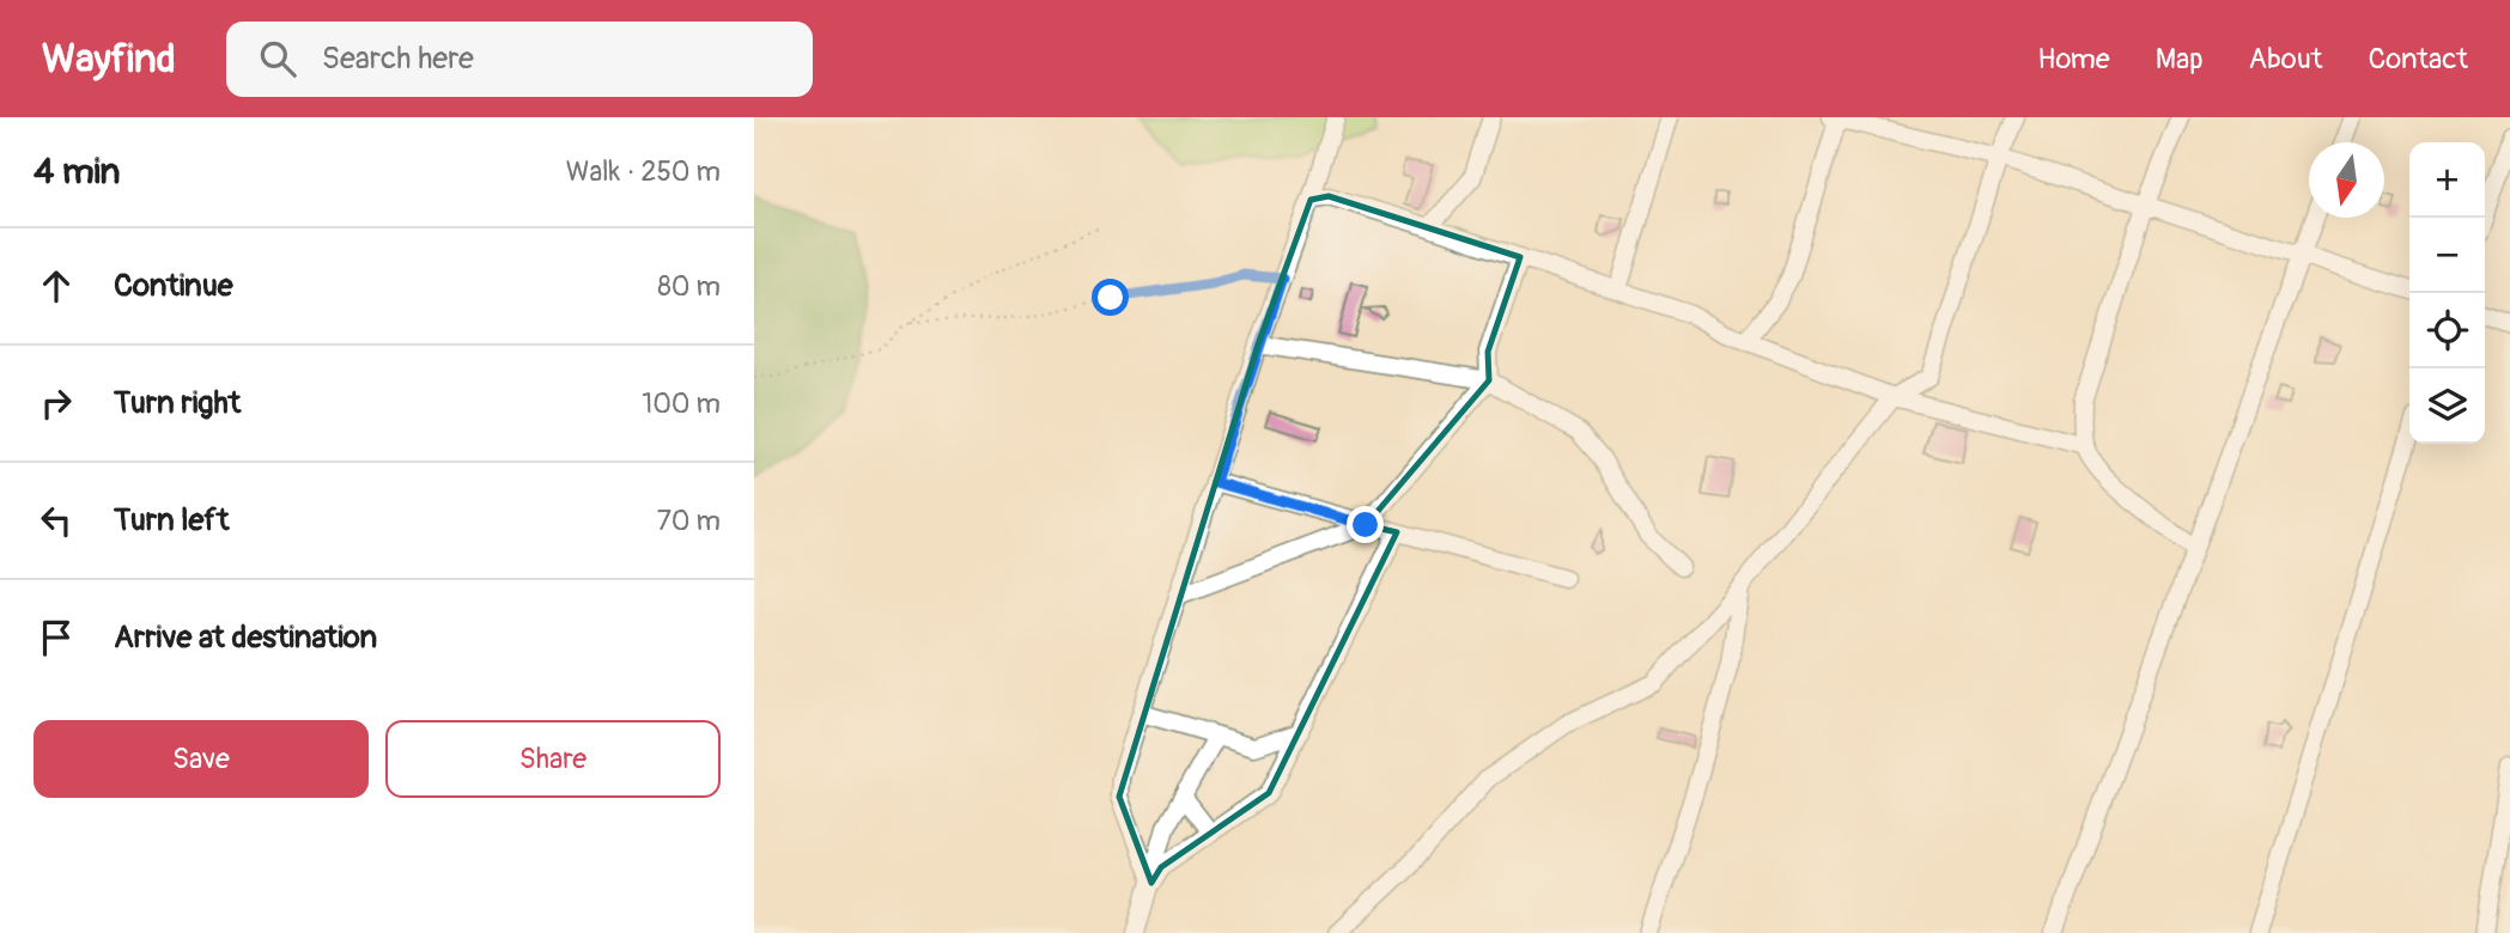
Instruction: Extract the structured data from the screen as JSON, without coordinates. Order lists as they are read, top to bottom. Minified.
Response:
{"north":"bottom","page":{"header":"Wayfind","search":"Search here","nav":["Home","Map","About","Contact"],"heading":["4 min","Walk · 250 m"],"map_buttons":["+","−"],"list":[["Continue","80 m"],["Turn right","100 m"],["Turn left","70 m"],"Arrive at destination"],"buttons":["Save","Share"]}}
